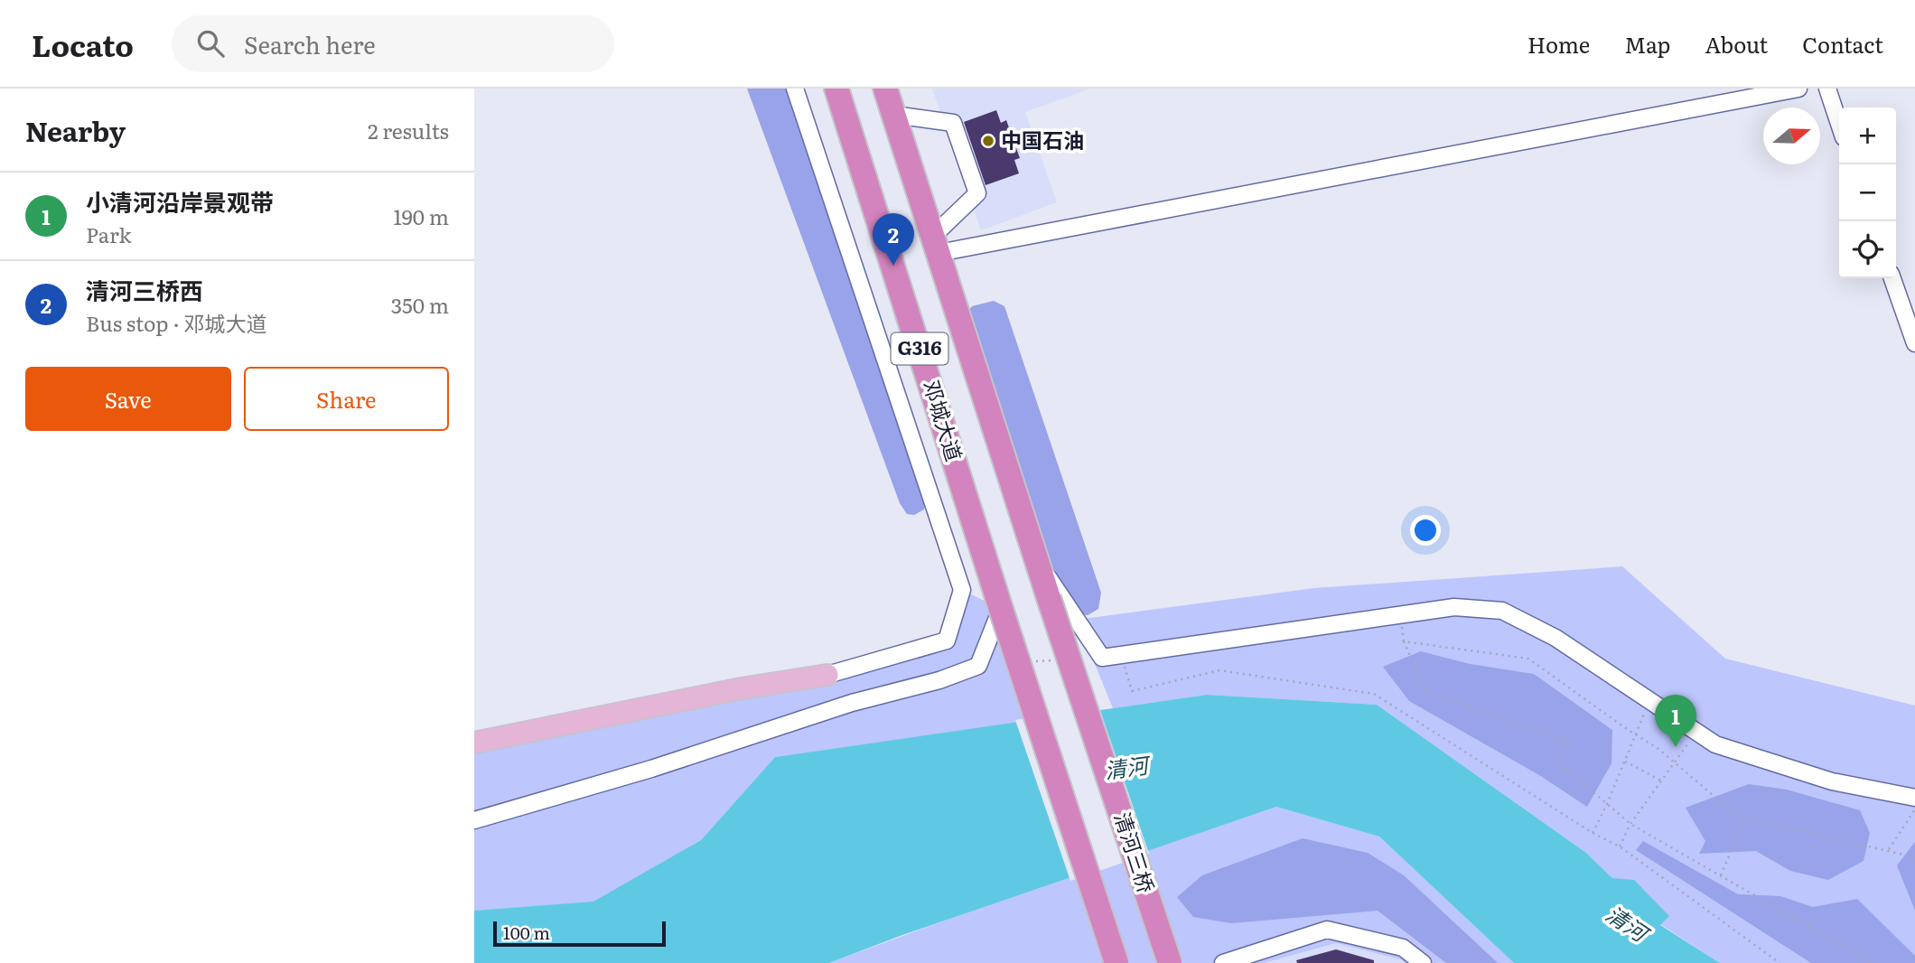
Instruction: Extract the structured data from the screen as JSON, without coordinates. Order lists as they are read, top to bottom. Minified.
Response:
{"streets":{"highway":["G316","邓城大道","清河三桥"]},"crossings":[["G316","邓城大道"],["G316","清河三桥"]],"water":["清河"],"places":["中国石油"],"scale_bar":"100 m","north":"right","page":{"header":"Locato","search":"Search here","nav":["Home","Map","About","Contact"],"heading":["Nearby","2 results"],"map_buttons":["+","−"],"list":[{"mark":"1","name":"小清河沿岸景观带","note":"Park","value":"190 m"},{"mark":"2","name":"清河三桥西","note":"Bus stop · 邓城大道","value":"350 m"}],"pins":["2","1"],"buttons":["Save","Share"],"scale":"100 m"}}
